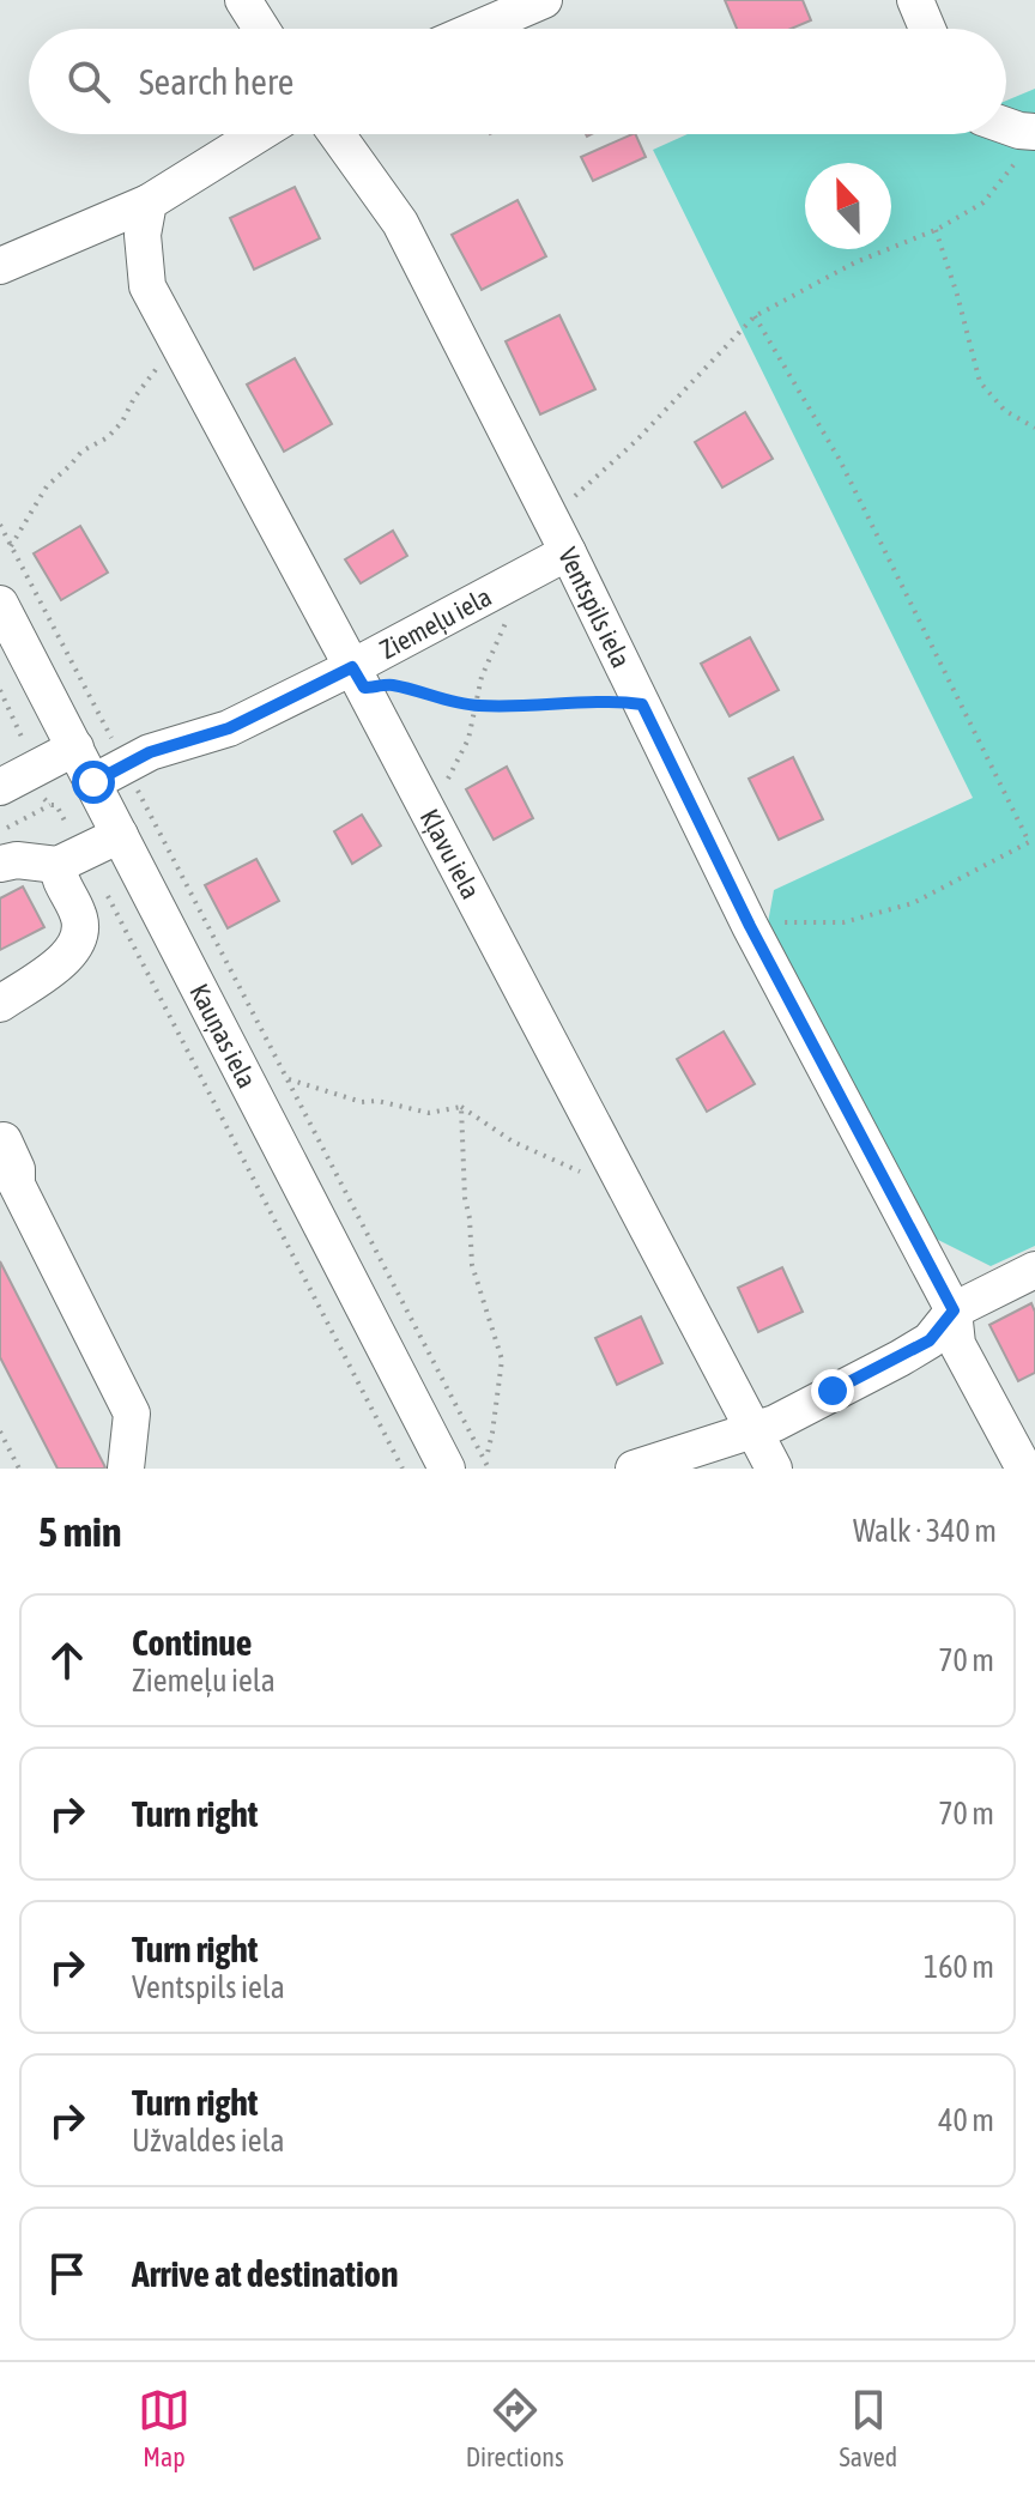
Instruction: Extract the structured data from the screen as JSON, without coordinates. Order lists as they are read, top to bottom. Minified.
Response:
{"streets":{"street":["Ventspils iela","Ziemeļu iela","Kļavu iela","Kauņas iela"]},"crossings":[["Ventspils iela","Ziemeļu iela"],["Ziemeļu iela","Kļavu iela"],["Ziemeļu iela","Kauņas iela"]],"north":"top","page":{"search":"Search here","heading":["5 min","Walk · 340 m"],"list":[["Continue","Ziemeļu iela","70 m"],["Turn right","70 m"],["Turn right","Ventspils iela","160 m"],["Turn right","Užvaldes iela","40 m"],"Arrive at destination"],"nav":["Map","Directions","Saved"]}}
